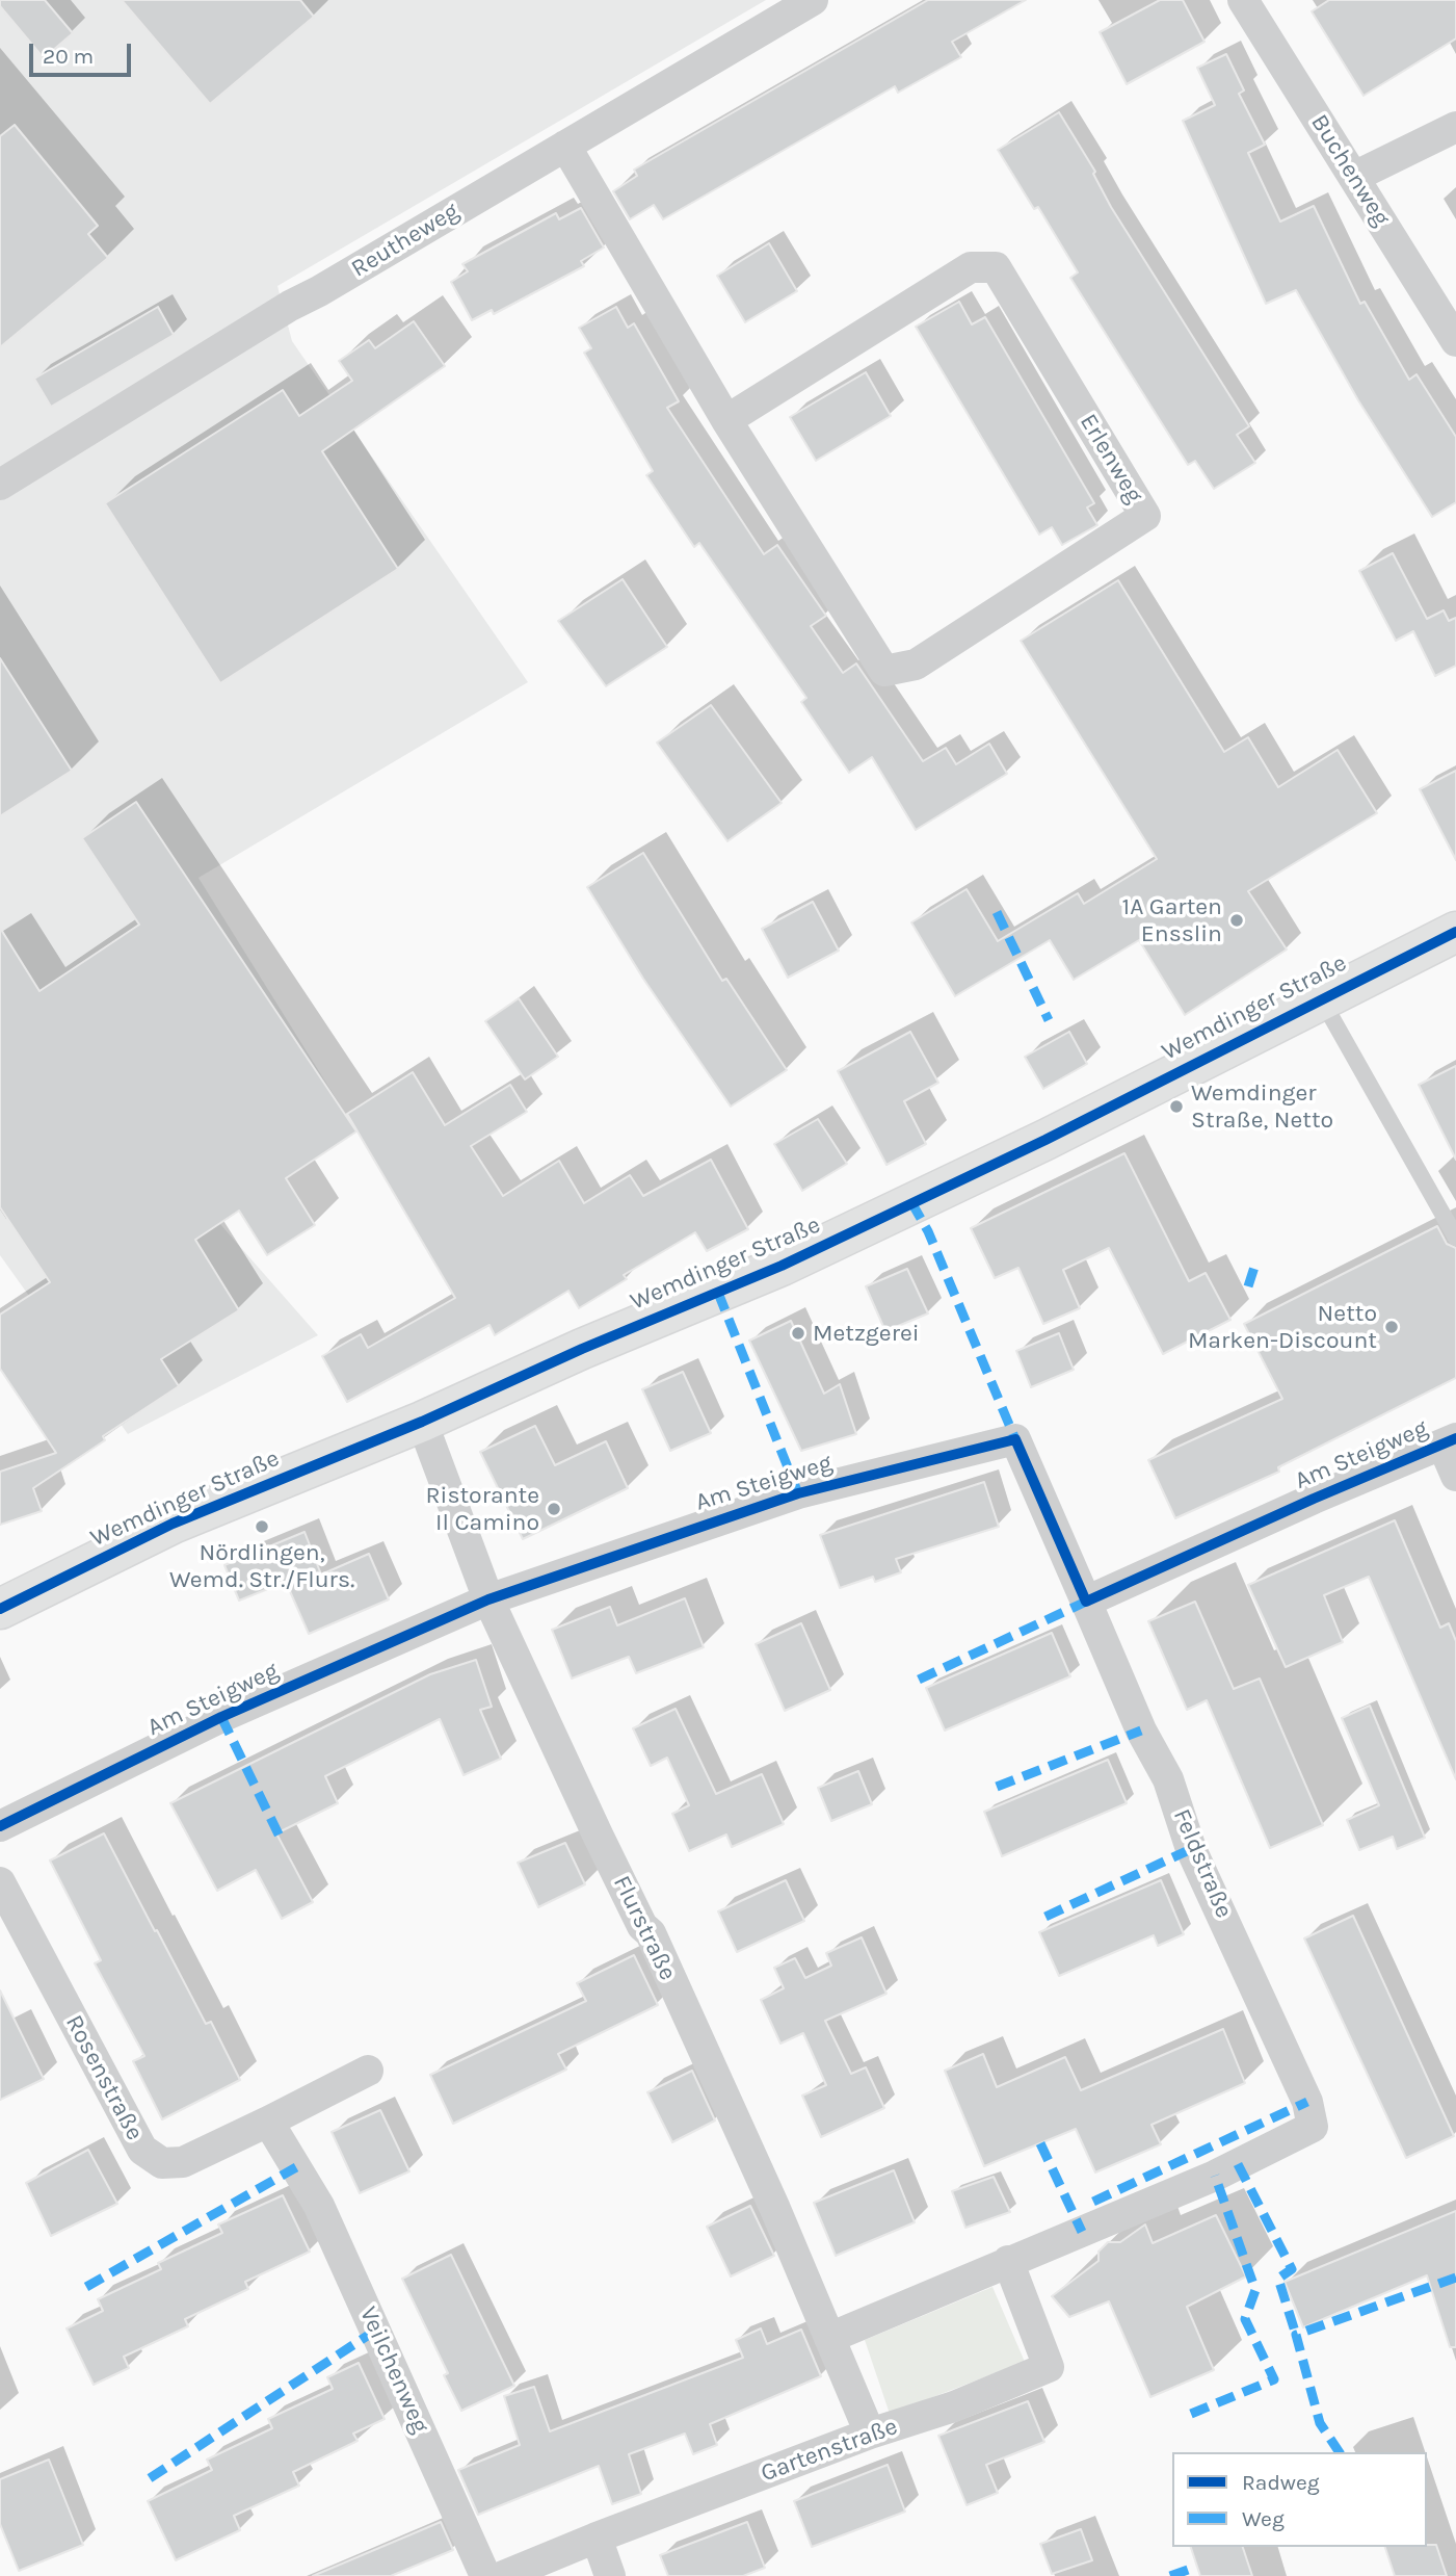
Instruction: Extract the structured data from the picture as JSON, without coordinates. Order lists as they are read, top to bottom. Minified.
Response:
{"streets":{"main road":["Wemdinger Straße"],"street":["Buchenweg","Reutheweg","Erlenweg","Am Steigweg","Feldstraße","Flurstraße","Rosenstraße","Veilchenweg","Gartenstraße"]},"crossings":[["Reutheweg","Erlenweg"],["Wemdinger Straße","Flurstraße"],["Am Steigweg","Feldstraße"],["Am Steigweg","Flurstraße"],["Feldstraße","Gartenstraße"],["Flurstraße","Gartenstraße"],["Rosenstraße","Veilchenweg"]],"places":["1A Garten Ensslin","Wemdinger Straße, Netto","Netto Marken-Discount","Metzgerei","Ristorante Il Camino","Nördlingen, Wemd. Str./Flurs."],"legend":["Radweg","Weg"],"scale_bar":"20 m"}
